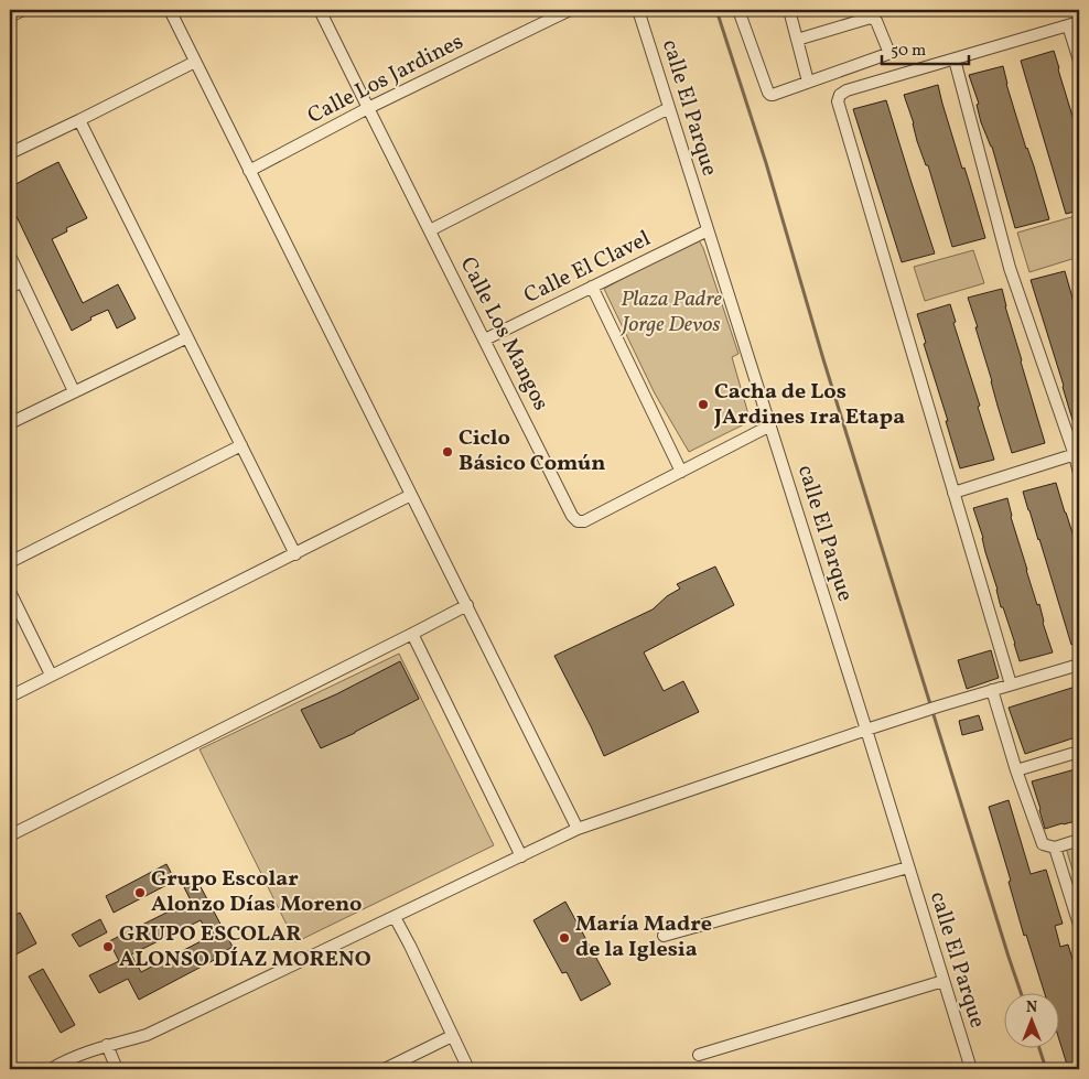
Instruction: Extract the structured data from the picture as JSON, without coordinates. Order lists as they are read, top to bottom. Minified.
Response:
{"streets":{"street":["Calle Los Jardines","calle El Parque","Calle El Clavel","Calle Los Mangos"]},"crossings":[["Calle Los Jardines","Calle Los Mangos"],["calle El Parque","Calle El Clavel"],["calle El Parque","Calle Los Mangos"],["Calle El Clavel","Calle Los Mangos"]],"parks":["Plaza Padre Jorge Devos"],"places":["Cacha de Los JArdines 1ra Etapa","Ciclo Básico Común","Grupo Escolar Alonzo Días Moreno","María Madre de la Iglesia","GRUPO ESCOLAR ALONSO DÍAZ MORENO"],"scale_bar":"50 m","north":"top"}
